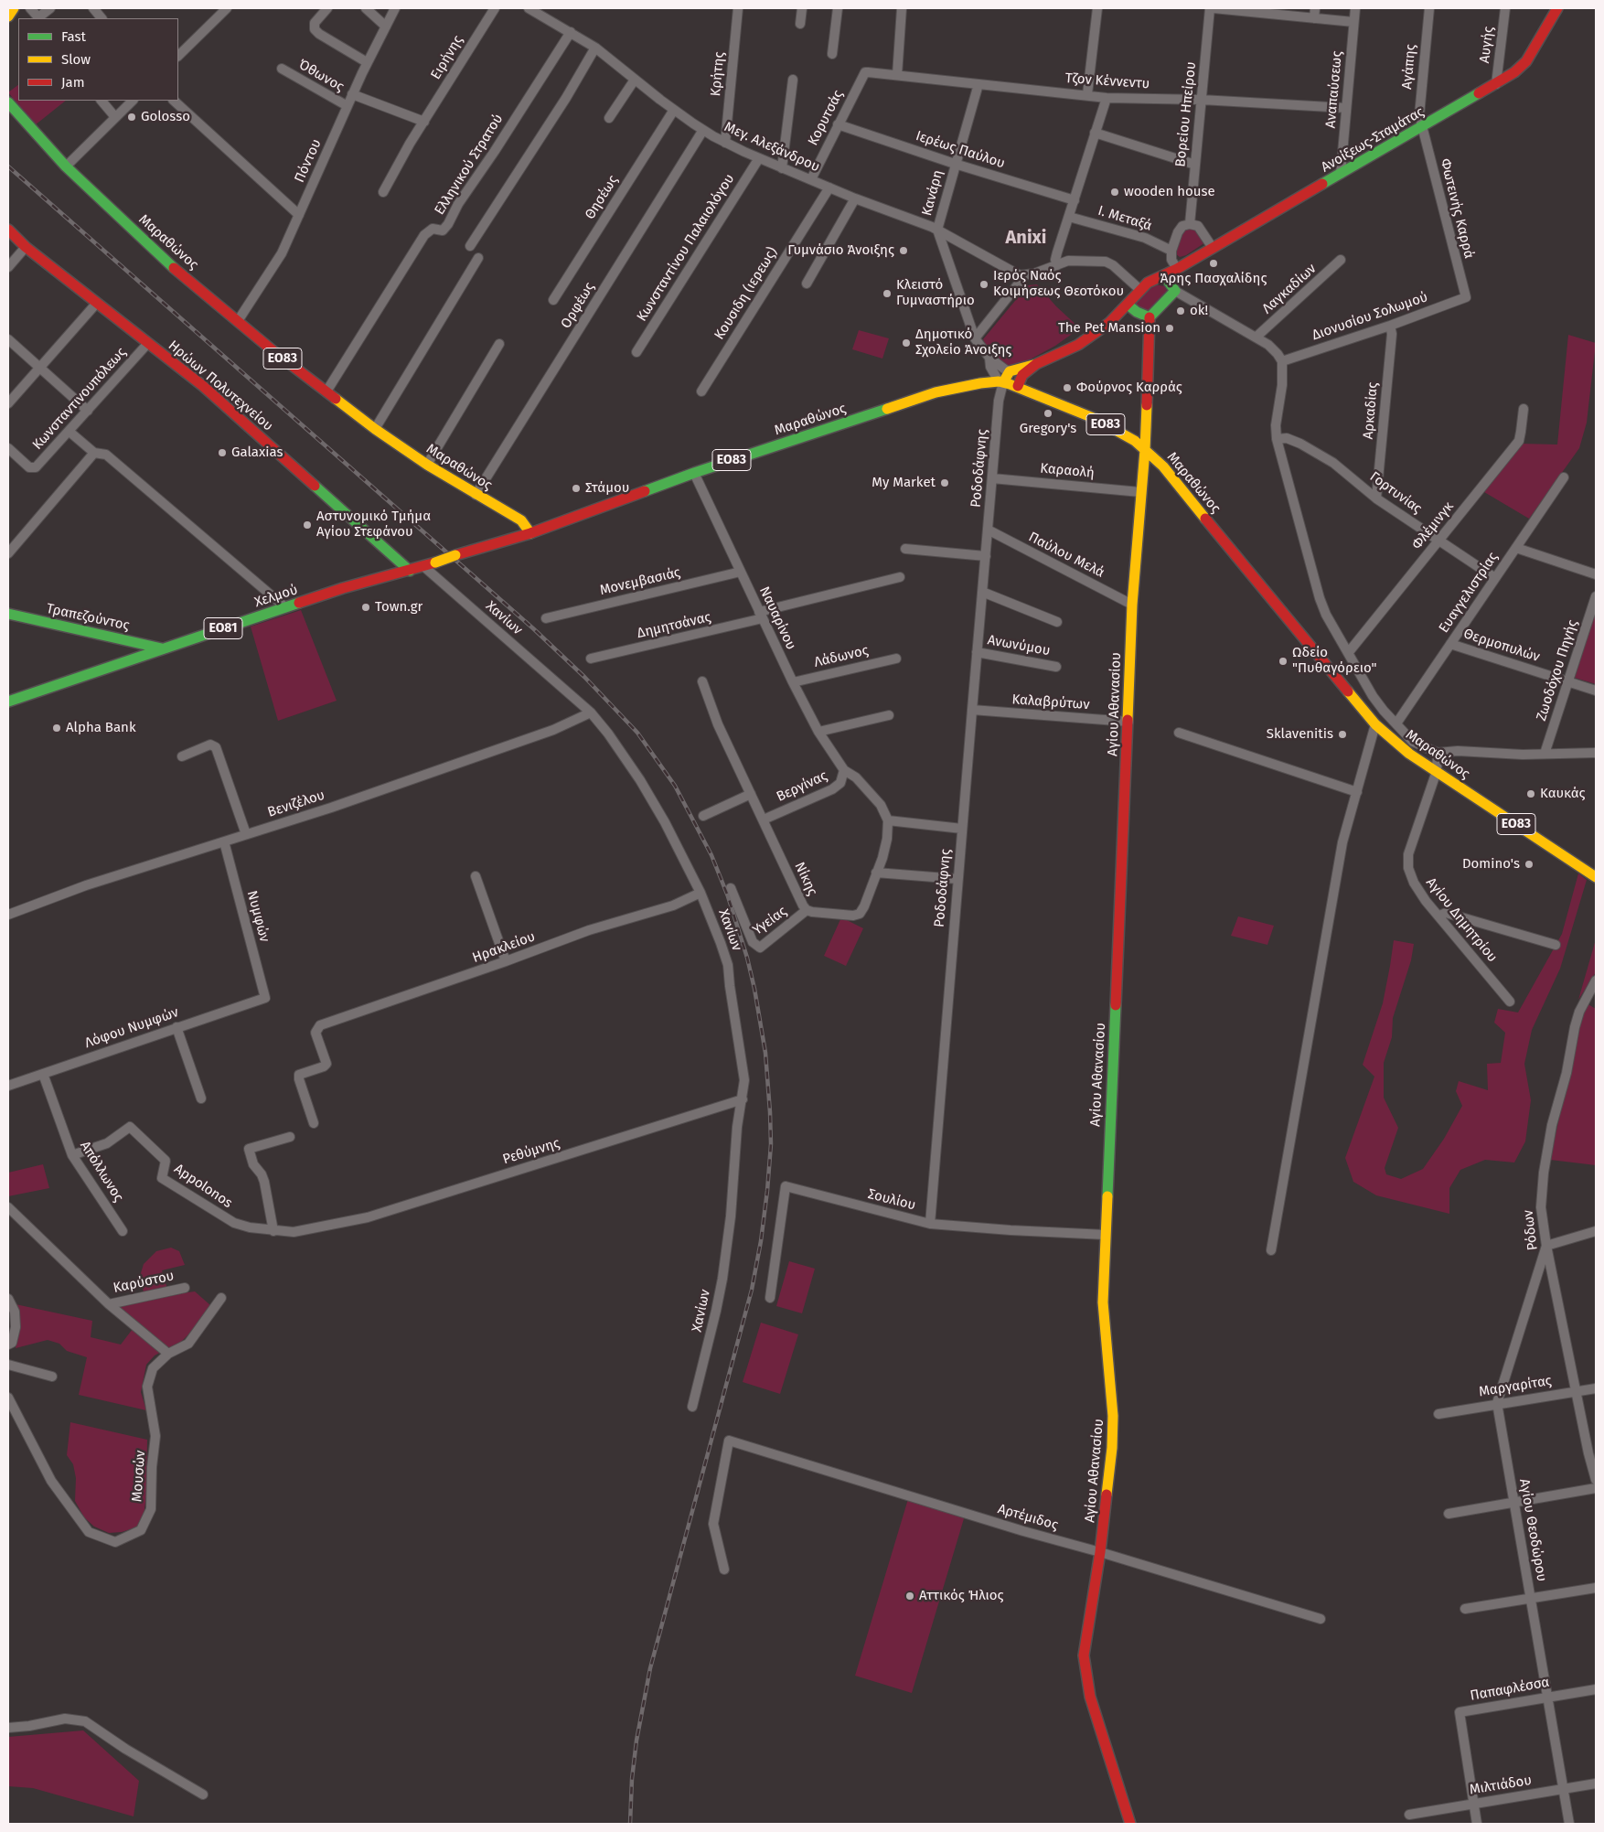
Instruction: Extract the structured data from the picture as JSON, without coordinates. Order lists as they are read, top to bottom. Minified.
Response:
{"streets":{"street":["Αυγής","Ειρήνης","Αγάπης","Κρήτης","Όθωνος","Τζον Κέννεντυ","Αναπαύσεως","Βορείου Ηπείρου","Κορυτσάς","Ανοίξεως-Σταμάτας","Μεγ. Αλεξάνδρου","Ιερέως Παύλου","Πόντου","Ελληνικού Στρατού","Κανάρη","Θησέως","Φωτεινής Καρρά","Ι. Μεταξά","Μαραθώνος","Κωνσταντίνου Παλαιολόγου","Λαγκαδίων","Κουσιδη (ιερεως)","Ορφέως","Διονυσίου Σολωμού","ΕΟ83","Ηρώων Πολυτεχνείου","Κωνσταντινουπόλεως","Αρκαδίας","Ροδοδάφνης","Καραολή","Γορτυνίας","Φλέμινγκ","Παύλου Μελά","Μονεμβασιάς","Ευαγγελιστρίας","Χελμού","Τραπεζούντος","Χανίων","Ναυαρίνου","Δημητσάνας","ΕΟ81","Ανωνύμου","Θερμοπυλών","Λάδωνος","Ζωοδόχου Πηγής","Καλαβρύτων","Αγίου Αθανασίου","Βεργίνας","Βενιζέλου","Νίκης","Νυμφών","Αγίου Δημητρίου","Υγείας","Ηρακλείου","Λόφου Νυμφών","Ρεθύμνης","Απόλλωνος","Appolonos","Σουλίου","Ρόδων","Καρύστου","Μαργαρίτας","Μουσών","Αρτέμιδος","Αγίου Θεοδώρου","Παπαφλέσσα","Μιλτιάδου"]},"crossings":[["Αυγής","Ανοίξεως-Σταμάτας"],["Αγάπης","Ανοίξεως-Σταμάτας"],["Αγάπης","Φωτεινής Καρρά"],["Κρήτης","Μεγ. Αλεξάνδρου"],["Όθωνος","Πόντου"],["Τζον Κέννεντυ","Αναπαύσεως"],["Τζον Κέννεντυ","Βορείου Ηπείρου"],["Τζον Κέννεντυ","Κορυτσάς"],["Τζον Κέννεντυ","Κανάρη"],["Αναπαύσεως","Ανοίξεως-Σταμάτας"],["Κορυτσάς","Μεγ. Αλεξάνδρου"],["Κορυτσάς","Ιερέως Παύλου"],["Ανοίξεως-Σταμάτας","Φωτεινής Καρρά"],["Μεγ. Αλεξάνδρου","Ελληνικού Στρατού"],["Μεγ. Αλεξάνδρου","Κανάρη"],["Μεγ. Αλεξάνδρου","Θησέως"],["Μεγ. Αλεξάνδρου","Κωνσταντίνου Παλαιολόγου"],["Μεγ. Αλεξάνδρου","Κουσιδη (ιερεως)"],["Μεγ. Αλεξάνδρου","Ορφέως"],["Ιερέως Παύλου","Κανάρη"],["Πόντου","Μαραθώνος"],["Ελληνικού Στρατού","Μαραθώνος"],["Κανάρη","Μαραθώνος"],["Κανάρη","Ροδοδάφνης"],["Φωτεινής Καρρά","Διονυσίου Σολωμού"],["Μαραθώνος","Ορφέως"],["Μαραθώνος","Ροδοδάφνης"],["Μαραθώνος","Χελμού"],["Μαραθώνος","Ναυαρίνου"],["Μαραθώνος","Αγίου Αθανασίου"],["Μαραθώνος","Αγίου Δημητρίου"],["Διονυσίου Σολωμού","Αρκαδίας"],["Ηρώων Πολυτεχνείου","Κωνσταντινουπόλεως"],["Ηρώων Πολυτεχνείου","Χελμού"],["Αρκαδίας","Γορτυνίας"],["Ροδοδάφνης","Καραολή"],["Ροδοδάφνης","Παύλου Μελά"],["Ροδοδάφνης","Ανωνύμου"],["Ροδοδάφνης","Καλαβρύτων"],["Ροδοδάφνης","Σουλίου"],["Καραολή","Αγίου Αθανασίου"],["Γορτυνίας","Φλέμινγκ"],["Γορτυνίας","Ευαγγελιστρίας"],["Παύλου Μελά","Αγίου Αθανασίου"],["Μονεμβασιάς","Ναυαρίνου"],["Ευαγγελιστρίας","Θερμοπυλών"],["Χελμού","Τραπεζούντος"],["Χελμού","Χανίων"],["Χανίων","Βενιζέλου"],["Χανίων","Ηρακλείου"],["Χανίων","Ρεθύμνης"],["Ναυαρίνου","Δημητσάνας"],["Ναυαρίνου","Λάδωνος"],["Ναυαρίνου","Βεργίνας"],["Θερμοπυλών","Ζωοδόχου Πηγής"],["Καλαβρύτων","Αγίου Αθανασίου"],["Αγίου Αθανασίου","Σουλίου"],["Αγίου Αθανασίου","Αρτέμιδος"],["Βεργίνας","Νίκης"],["Βενιζέλου","Νυμφών"],["Νίκης","Υγείας"],["Νυμφών","Λόφου Νυμφών"],["Λόφου Νυμφών","Απόλλωνος"],["Ρεθύμνης","Appolonos"],["Απόλλωνος","Appolonos"],["Ρόδων","Μαργαρίτας"],["Ρόδων","Αγίου Θεοδώρου"],["Μαργαρίτας","Αγίου Θεοδώρου"],["Αγίου Θεοδώρου","Παπαφλέσσα"],["Αγίου Θεοδώρου","Μιλτιάδου"],["Παπαφλέσσα","Μιλτιάδου"]],"districts":["Anixi"],"places":["Golosso","wooden house","Γυμνάσιο Άνοιξης","Άρης Πασχαλίδης","Ιερός Ναός Κοιμήσεως Θεοτόκου","Κλειστό Γυμναστήριο","ok!","The Pet Mansion","Δημοτικό Σχολείο Άνοιξης","Φούρνος Καρράς","Gregory's","Galaxias","My Market","Στάμου","Αστυνομικό Τμήμα Αγίου Στεφάνου","Town.gr","Ωδείο \"Πυθαγόρειο\"","Alpha Bank","Sklavenitis","Καυκάς","Domino's","Αττικός Ήλιος"],"legend":["Fast","Slow","Jam"]}
